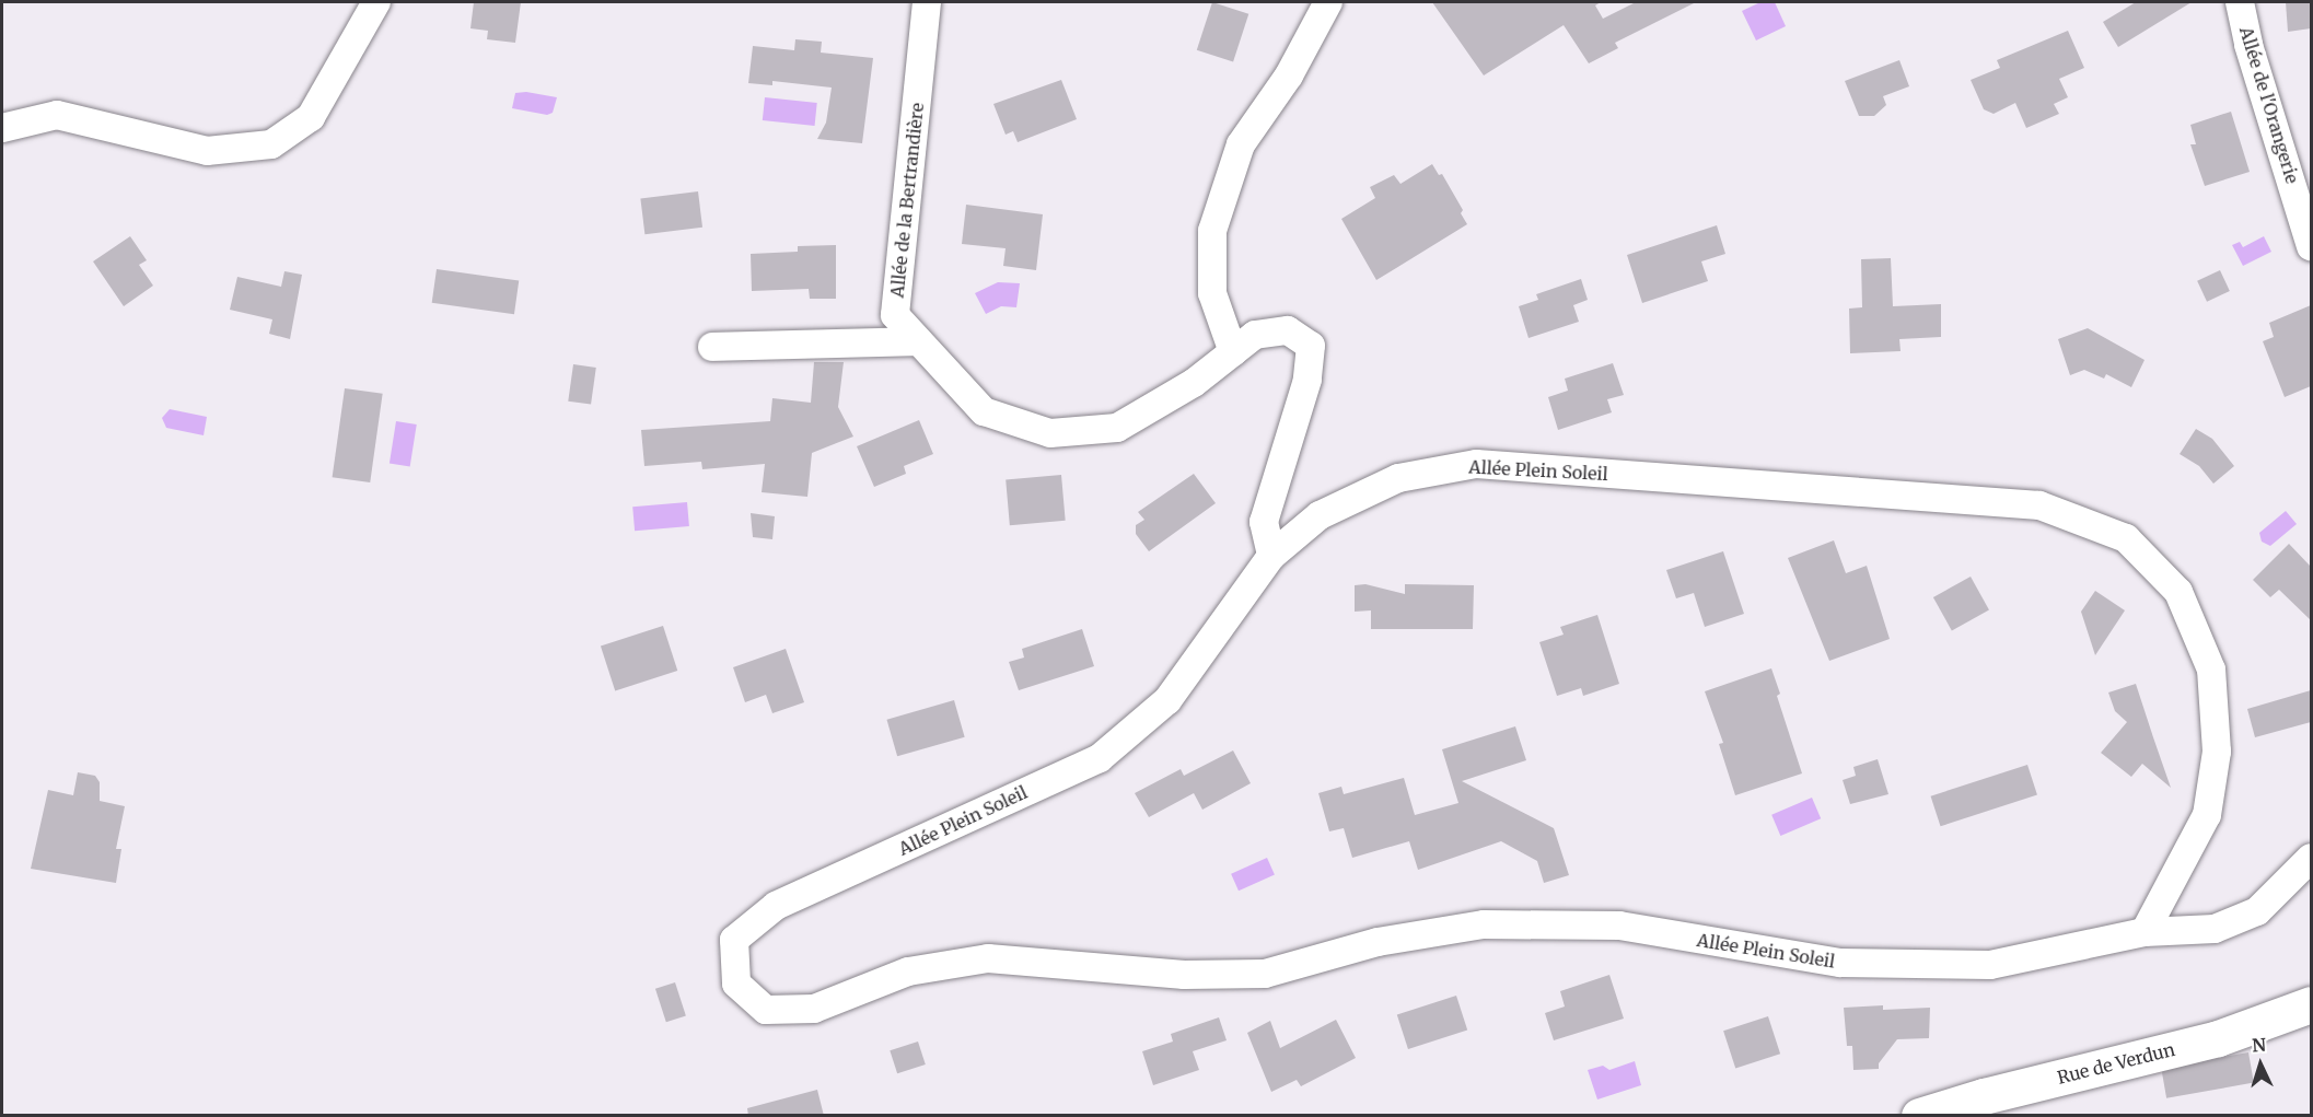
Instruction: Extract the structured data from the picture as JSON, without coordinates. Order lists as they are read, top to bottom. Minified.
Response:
{"streets":{"main road":["Rue de Verdun"],"street":["Allée de l'Orangerie","Allée de la Bertrandière","Allée Plein Soleil"]},"crossings":[["Allée de la Bertrandière","Allée Plein Soleil"]],"north":"top"}
